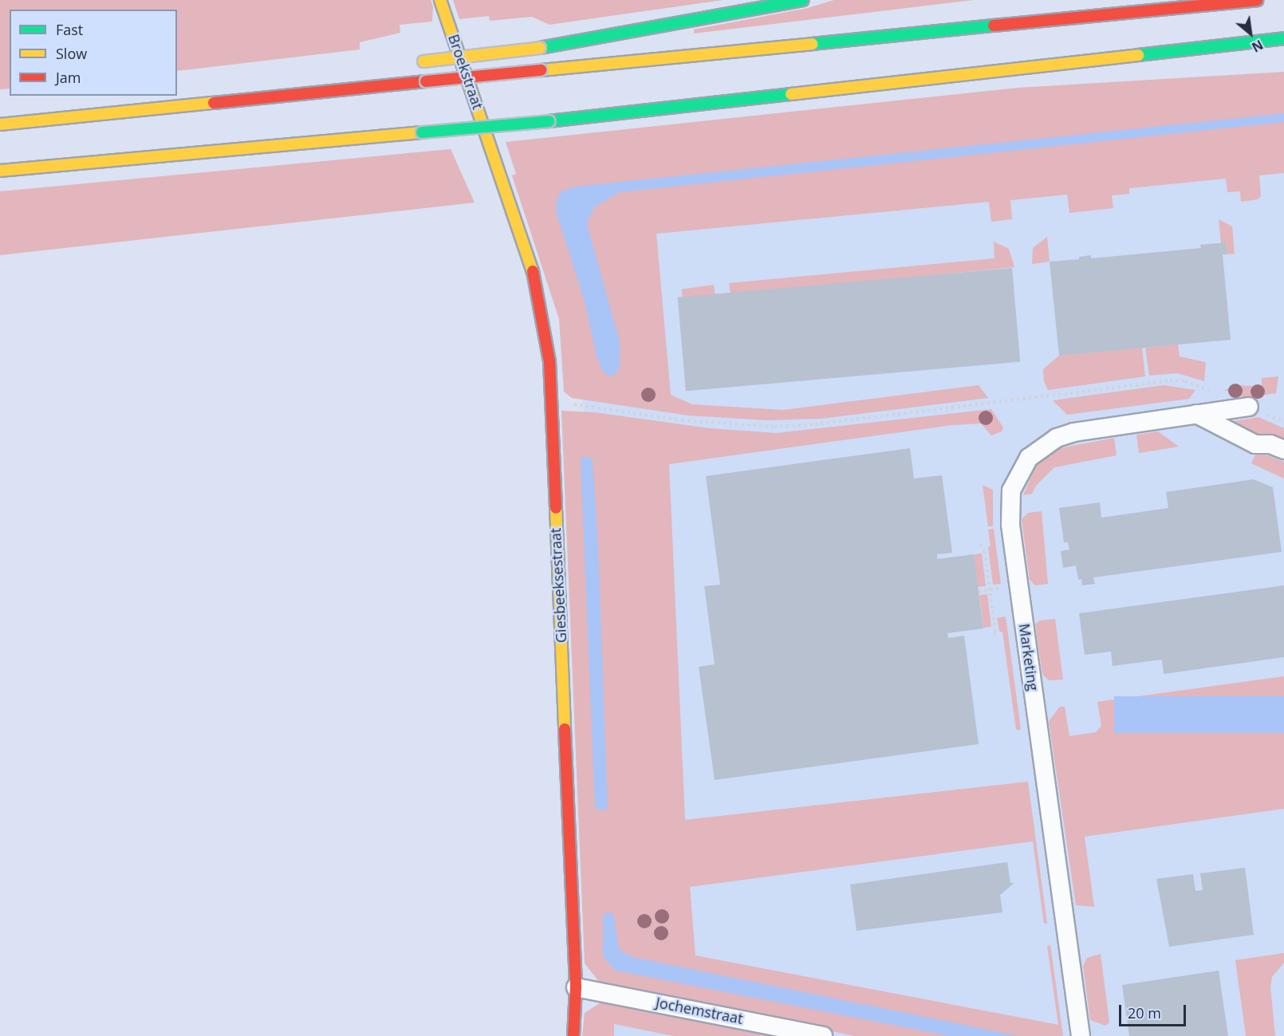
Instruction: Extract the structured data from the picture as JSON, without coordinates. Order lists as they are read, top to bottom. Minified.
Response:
{"streets":{"main road":["Broekstraat","Giesbeeksestraat"],"street":["Marketing","Jochemstraat"]},"crossings":[["Broekstraat","Giesbeeksestraat"],["Giesbeeksestraat","Jochemstraat"]],"legend":["Fast","Slow","Jam"],"scale_bar":"20 m","north":"bottom right"}
